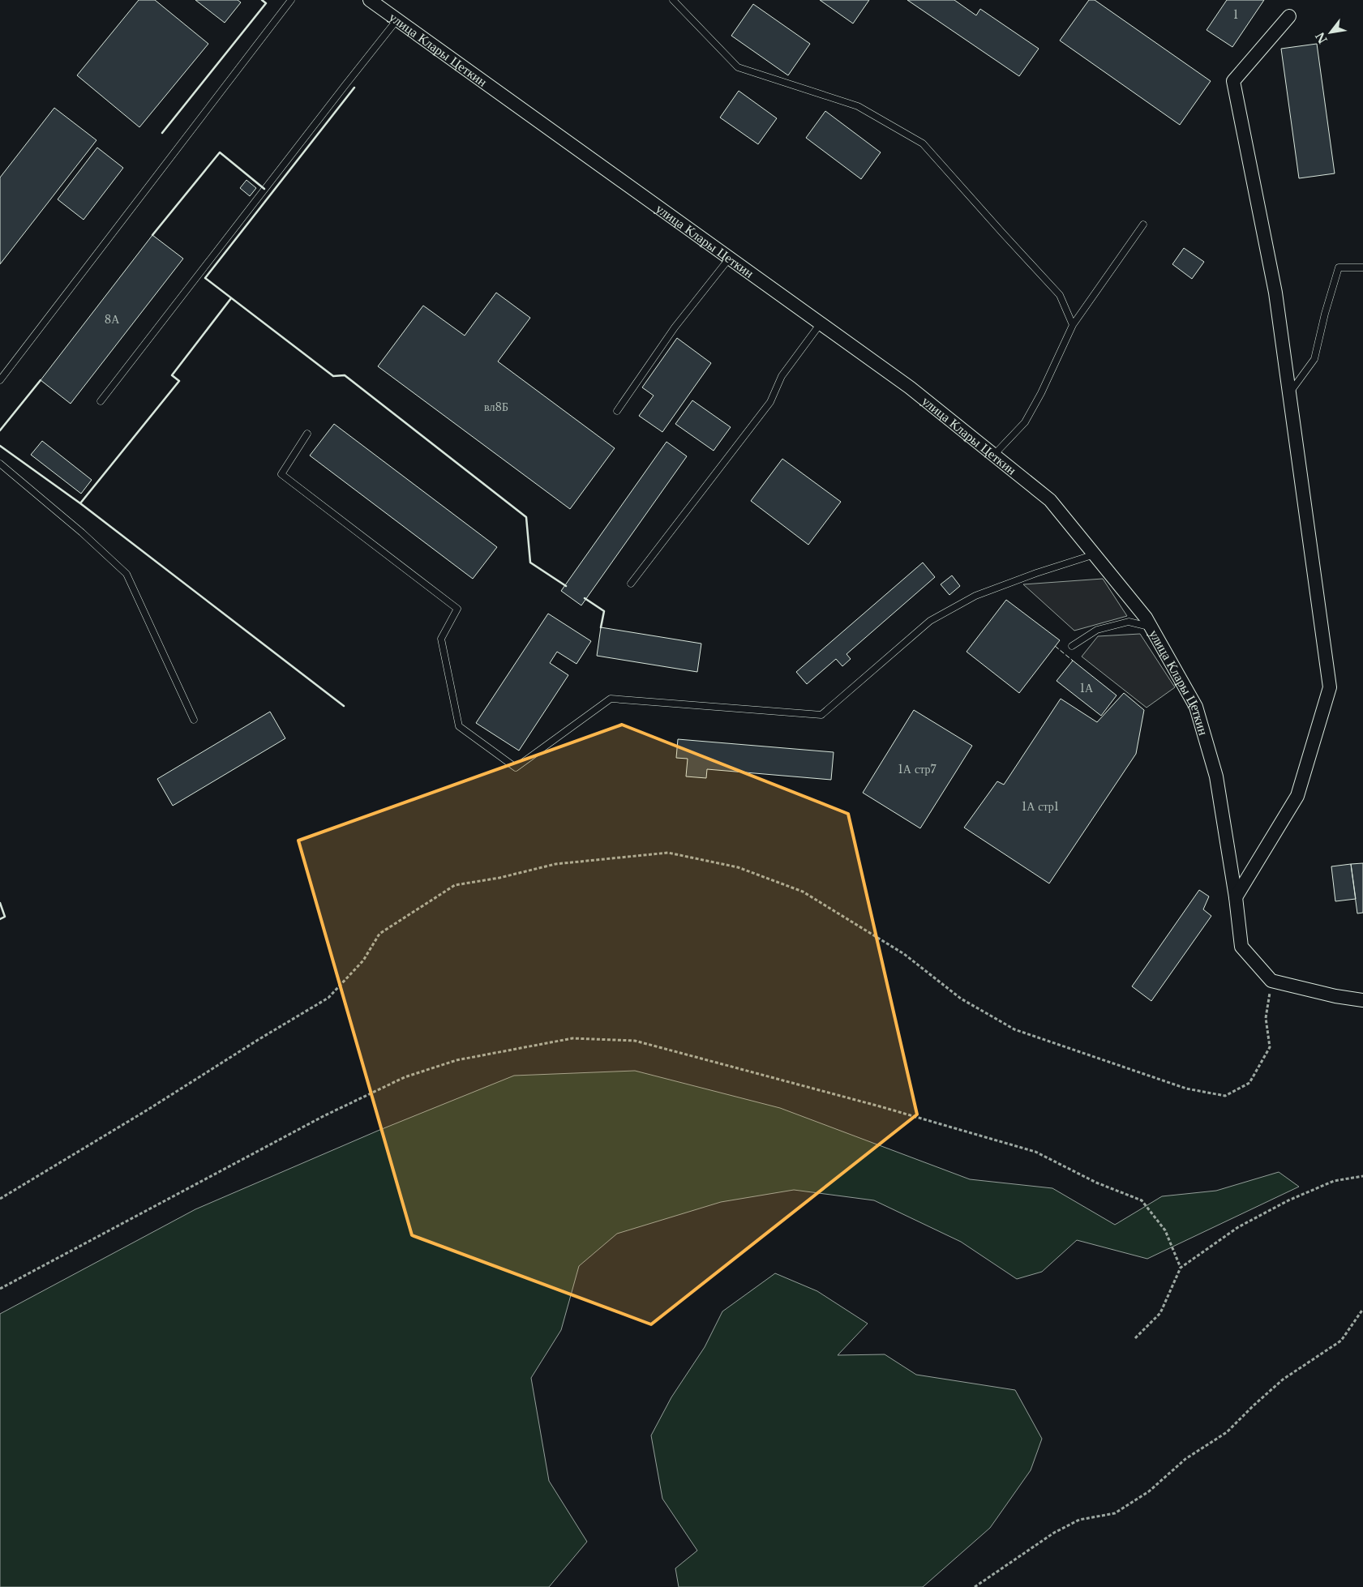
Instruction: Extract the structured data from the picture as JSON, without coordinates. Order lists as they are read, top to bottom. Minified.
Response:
{"streets":{"street":["улица Клары Цеткин"]},"house_numbers":["1","8А","вл8Б","1А","1А стр7","1А стр1"],"north":"bottom left"}
